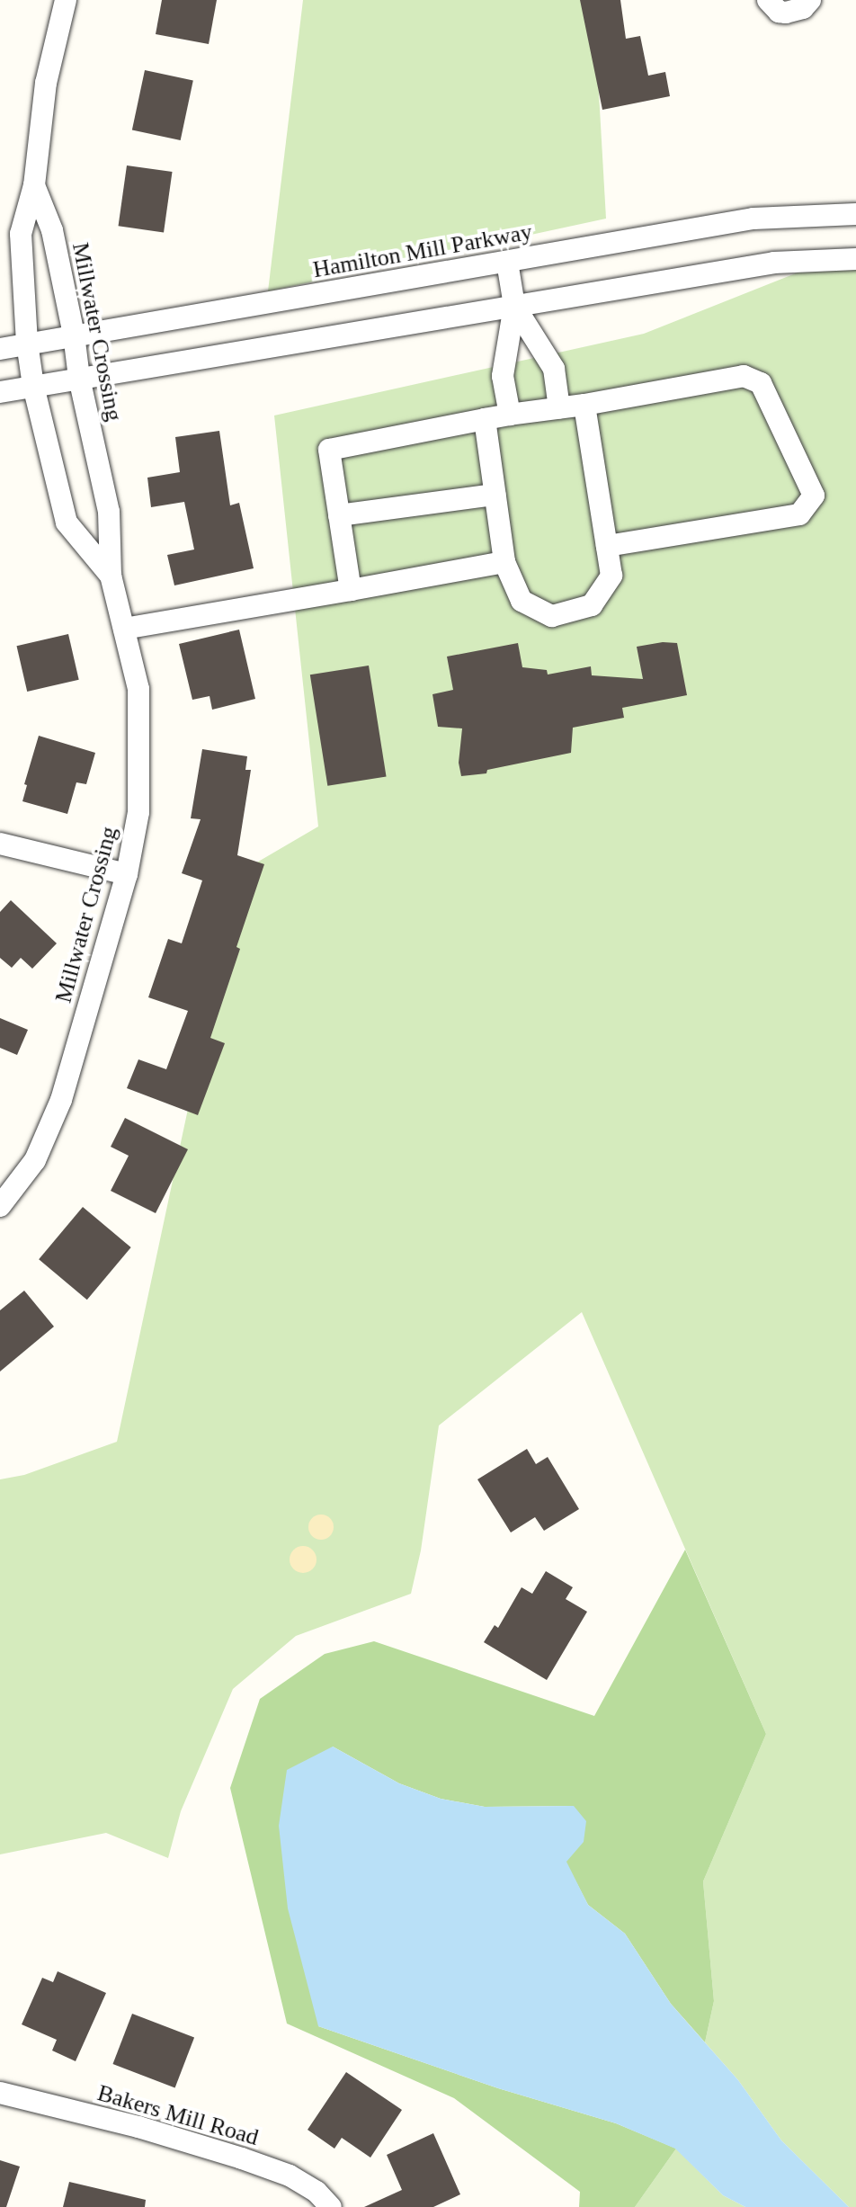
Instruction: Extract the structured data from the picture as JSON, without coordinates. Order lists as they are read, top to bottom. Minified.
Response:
{"streets":{"street":["Hamilton Mill Parkway","Millwater Crossing","Bakers Mill Road"]},"crossings":[["Hamilton Mill Parkway","Millwater Crossing"]]}
